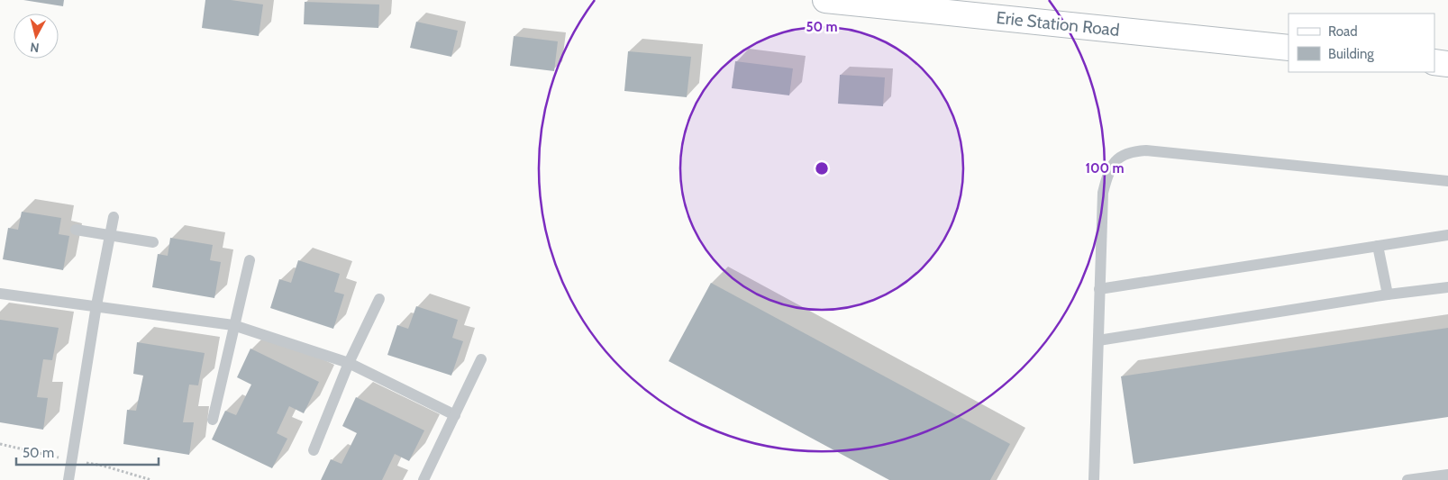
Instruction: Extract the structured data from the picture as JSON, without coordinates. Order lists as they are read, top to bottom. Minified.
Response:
{"streets":{"main road":["Erie Station Road"]},"legend":["Road","Building"],"scale_bar":"50 m","north":"bottom","rings":["50 m","100 m"]}
